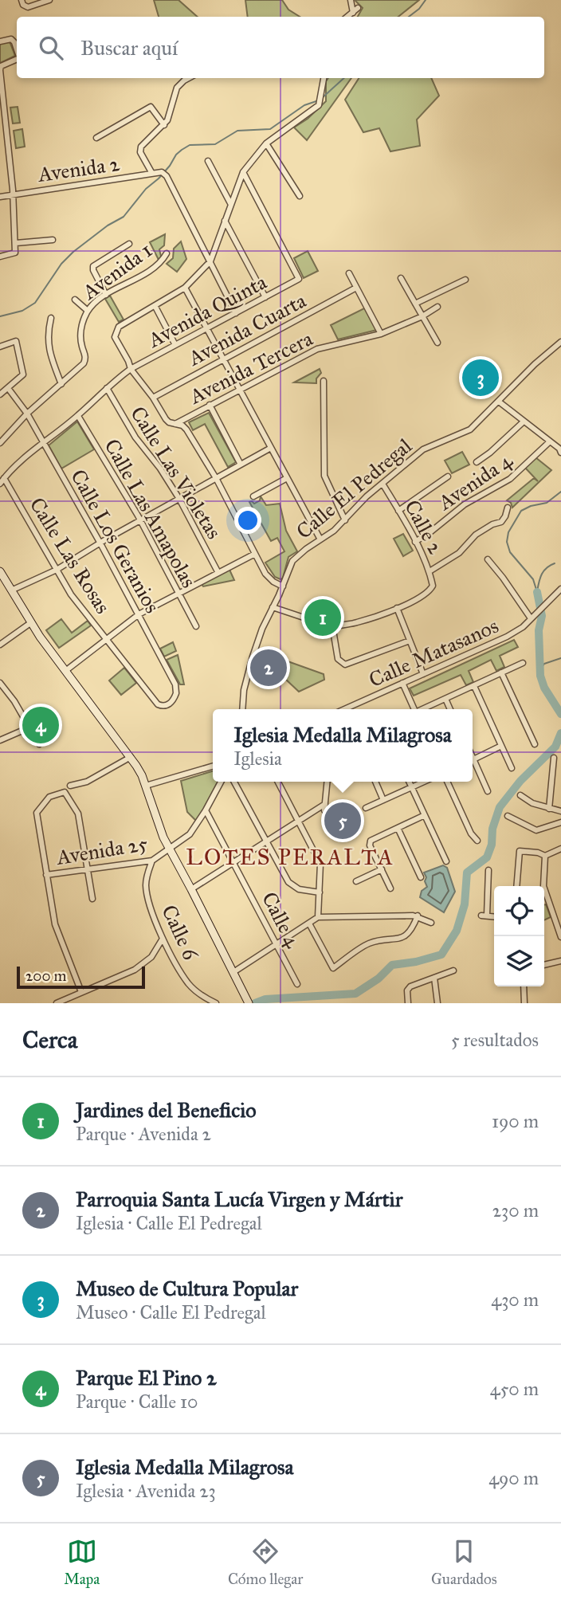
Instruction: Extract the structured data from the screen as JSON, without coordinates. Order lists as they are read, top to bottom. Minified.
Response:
{"streets":{"street":["Avenida 2","Avenida 1","Avenida Quinta","Avenida Cuarta","Avenida Tercera","Calle Las Violetas","Avenida 4","Calle El Pedregal","Calle Las Amapolas","Calle 2","Calle Los Geranios","Calle Las Rosas","Calle Matasanos","Avenida 25","Calle 4","Calle 6"]},"crossings":[["Avenida 1","Calle Los Geranios"],["Avenida Quinta","Calle Las Violetas"],["Avenida Quinta","Calle Las Amapolas"],["Avenida Quinta","Calle Los Geranios"],["Avenida Quinta","Calle Las Rosas"],["Avenida 4","Calle 2"],["Calle El Pedregal","Calle 2"],["Calle Los Geranios","Calle Las Rosas"],["Avenida 25","Calle 4"],["Avenida 25","Calle 6"]],"districts":["LOTES PERALTA"],"scale_bar":"200 m","page":{"search":"Buscar aquí","pins":["3","1","2","4","5"],"popup":["Iglesia Medalla Milagrosa","Iglesia"],"scale":"200 m","heading":["Cerca","5 resultados"],"list":[{"mark":"1","name":"Jardines del Beneficio","note":"Parque · Avenida 2","value":"190 m"},{"mark":"2","name":"Parroquia Santa Lucía Virgen y Mártir","note":"Iglesia · Calle El Pedregal","value":"230 m"},{"mark":"3","name":"Museo de Cultura Popular","note":"Museo · Calle El Pedregal","value":"430 m"},{"mark":"4","name":"Parque El Pino 2","note":"Parque · Calle 10","value":"450 m"},{"mark":"5","name":"Iglesia Medalla Milagrosa","note":"Iglesia · Avenida 23","value":"490 m"}],"nav":["Mapa","Cómo llegar","Guardados"]}}
